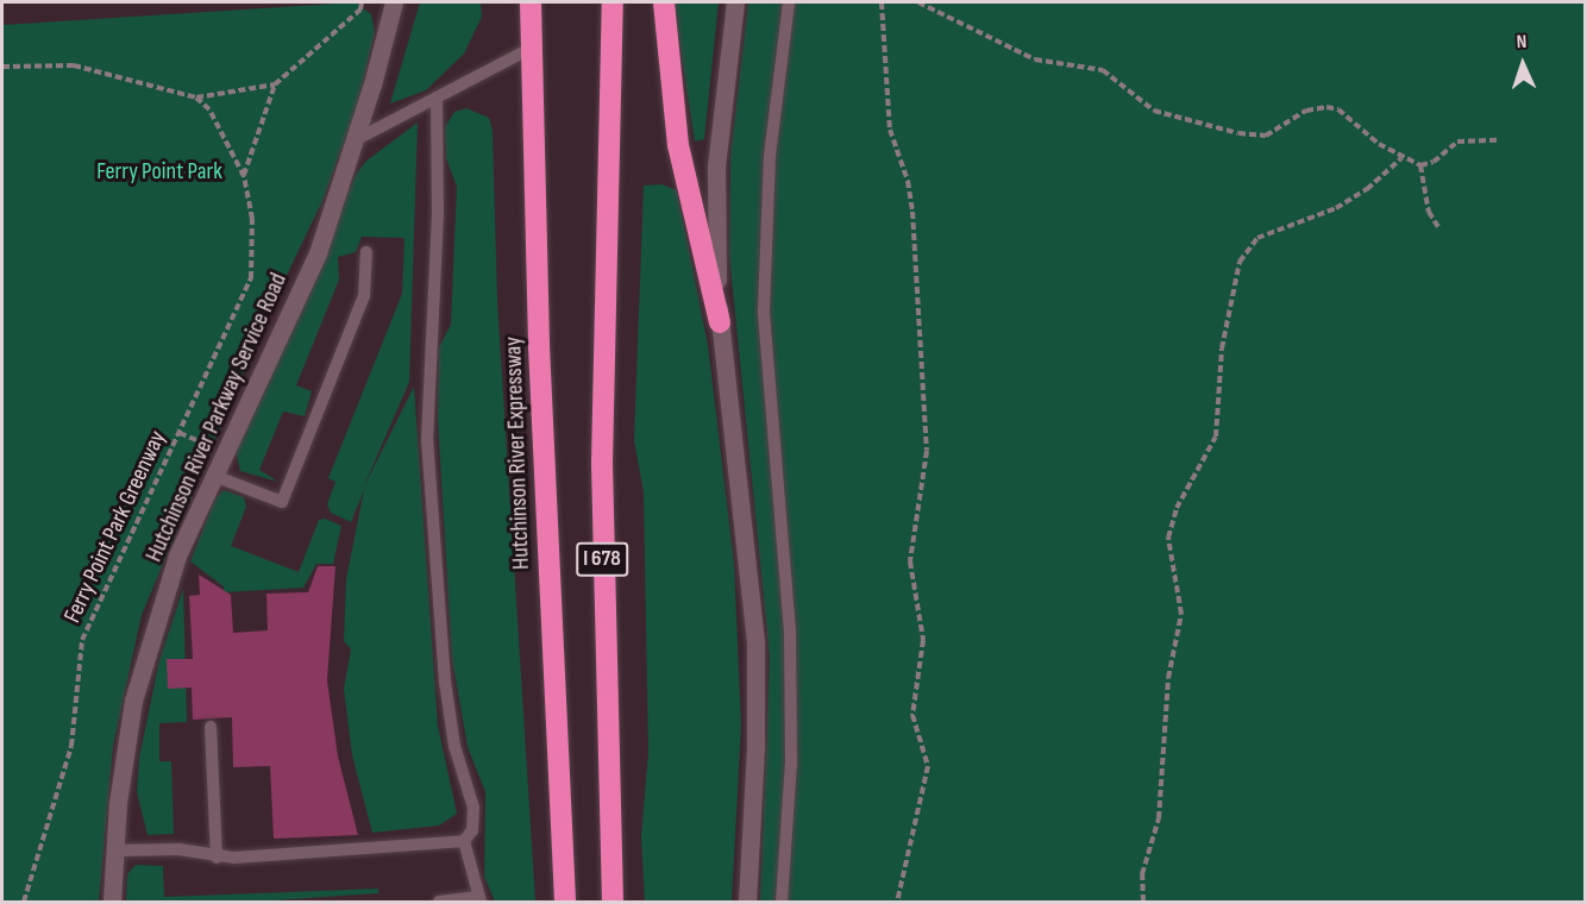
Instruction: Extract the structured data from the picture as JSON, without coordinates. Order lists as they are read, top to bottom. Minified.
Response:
{"streets":{"highway":["Hutchinson River Expressway","I 678"],"street":["Hutchinson River Parkway Service Road"],"path":["Ferry Point Park Greenway"]},"parks":["Ferry Point Park"],"north":"top"}
